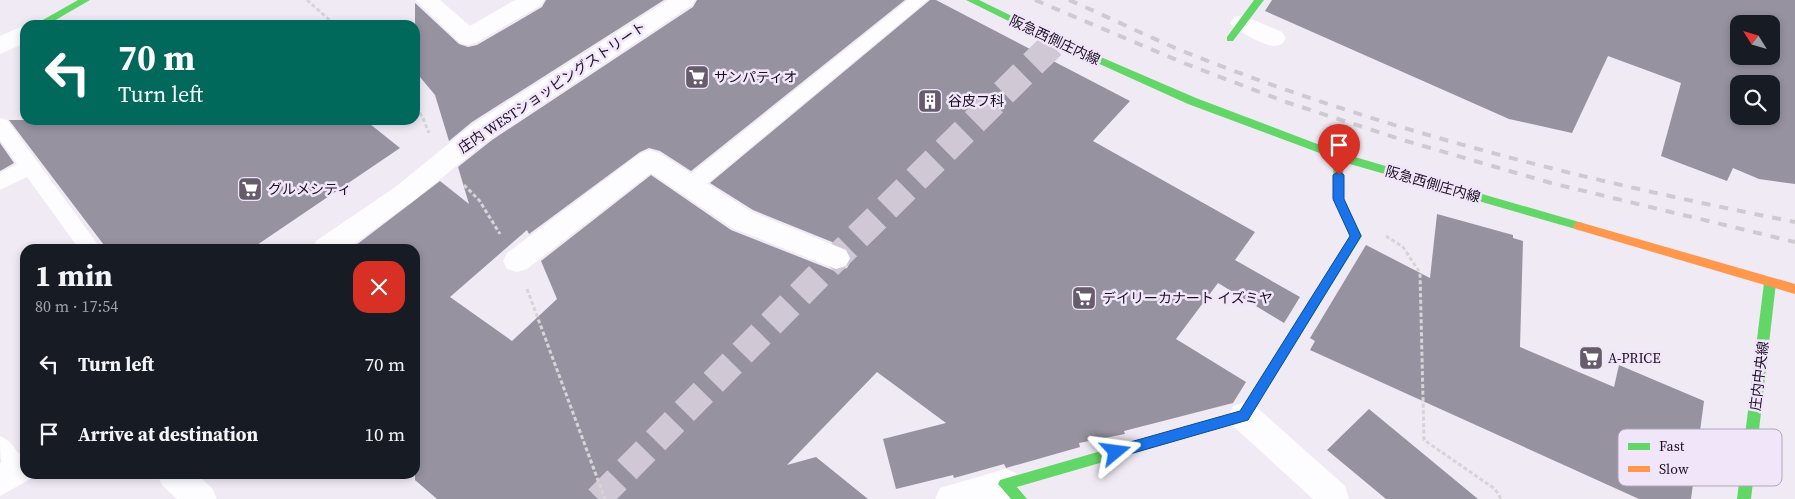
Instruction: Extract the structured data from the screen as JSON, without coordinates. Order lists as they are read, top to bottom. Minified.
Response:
{"streets":{"street":["阪急西側庄内線","庄内 WESTショッピングストリート","庄内中央線"]},"crossings":[["阪急西側庄内線","庄内中央線"]],"places":{"supermarket":["サンパティオ","グルメシティ","デイリーカナート イズミヤ","A-PRICE"],"building":["谷皮フ科"]},"legend":["Fast","Slow"],"north":"top left","page":{"turn":["70 m","Turn left"],"heading":["1 min","80 m · 17:54"],"list":[{"name":"Turn left","value":"70 m"},{"name":"Arrive at destination","value":"10 m"}]}}
